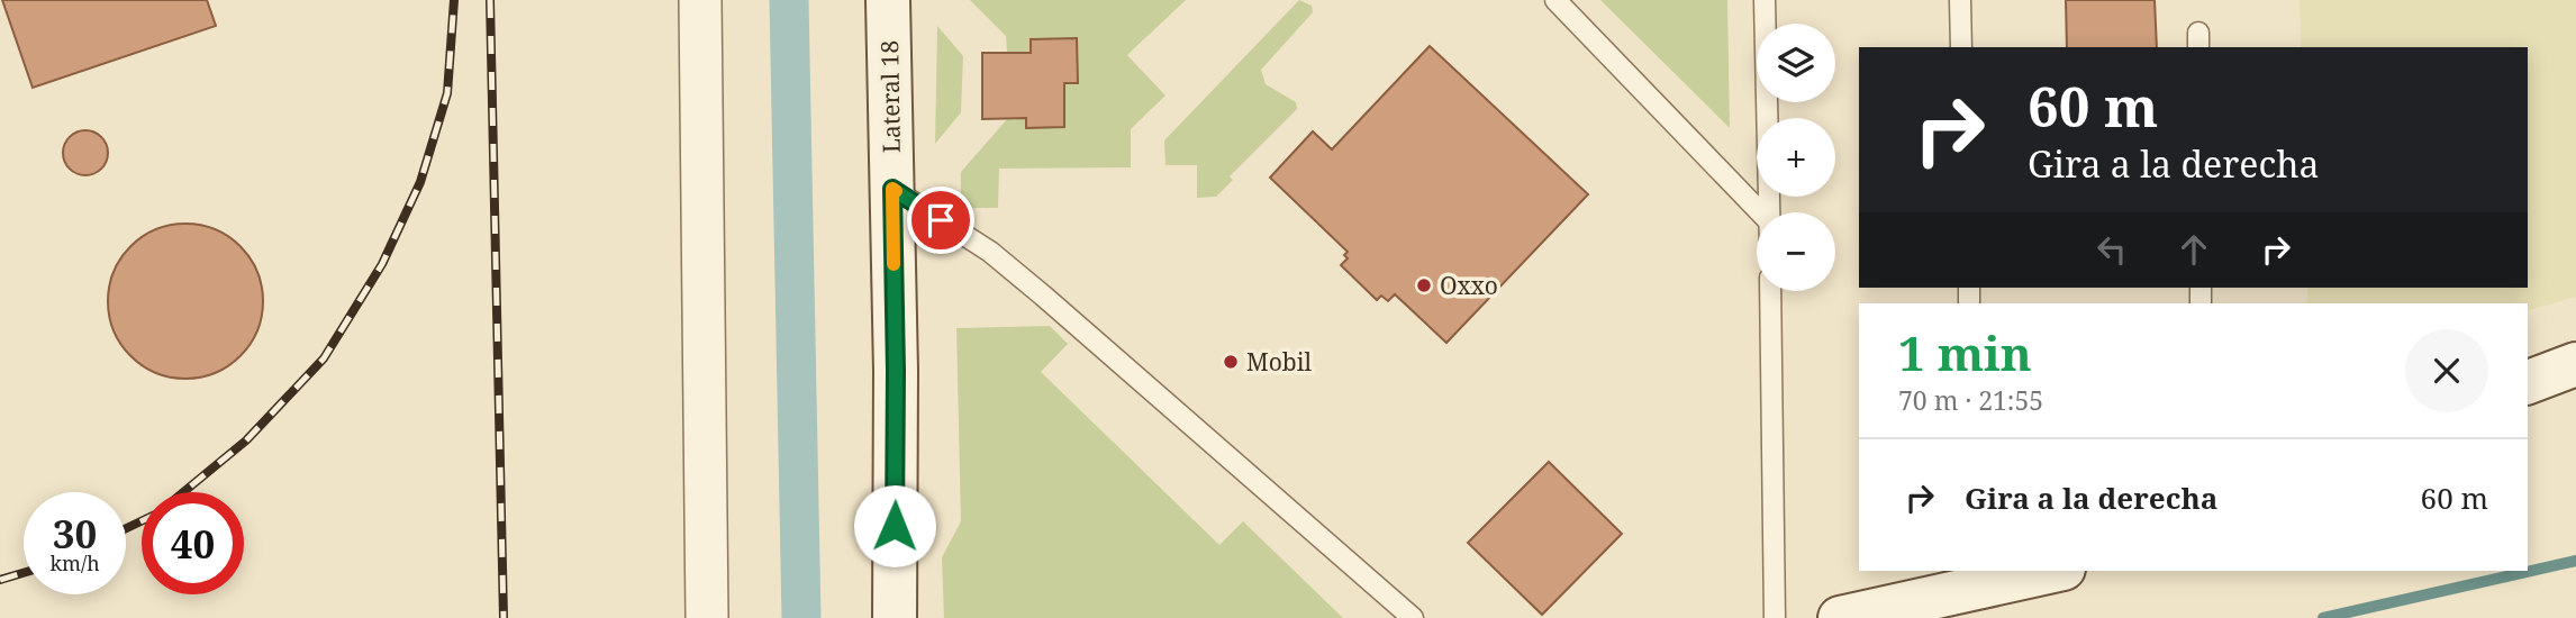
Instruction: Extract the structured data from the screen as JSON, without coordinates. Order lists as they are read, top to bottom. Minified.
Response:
{"streets":{"street":["Lateral 18"]},"places":["Oxxo","Mobil"],"page":{"map_buttons":["+","−"],"turn":["60 m","Gira a la derecha"],"heading":["1 min","70 m · 21:55"],"list":[{"name":"Gira a la derecha","value":"60 m"}],"speed":"30 km/h","limit":"40"}}
